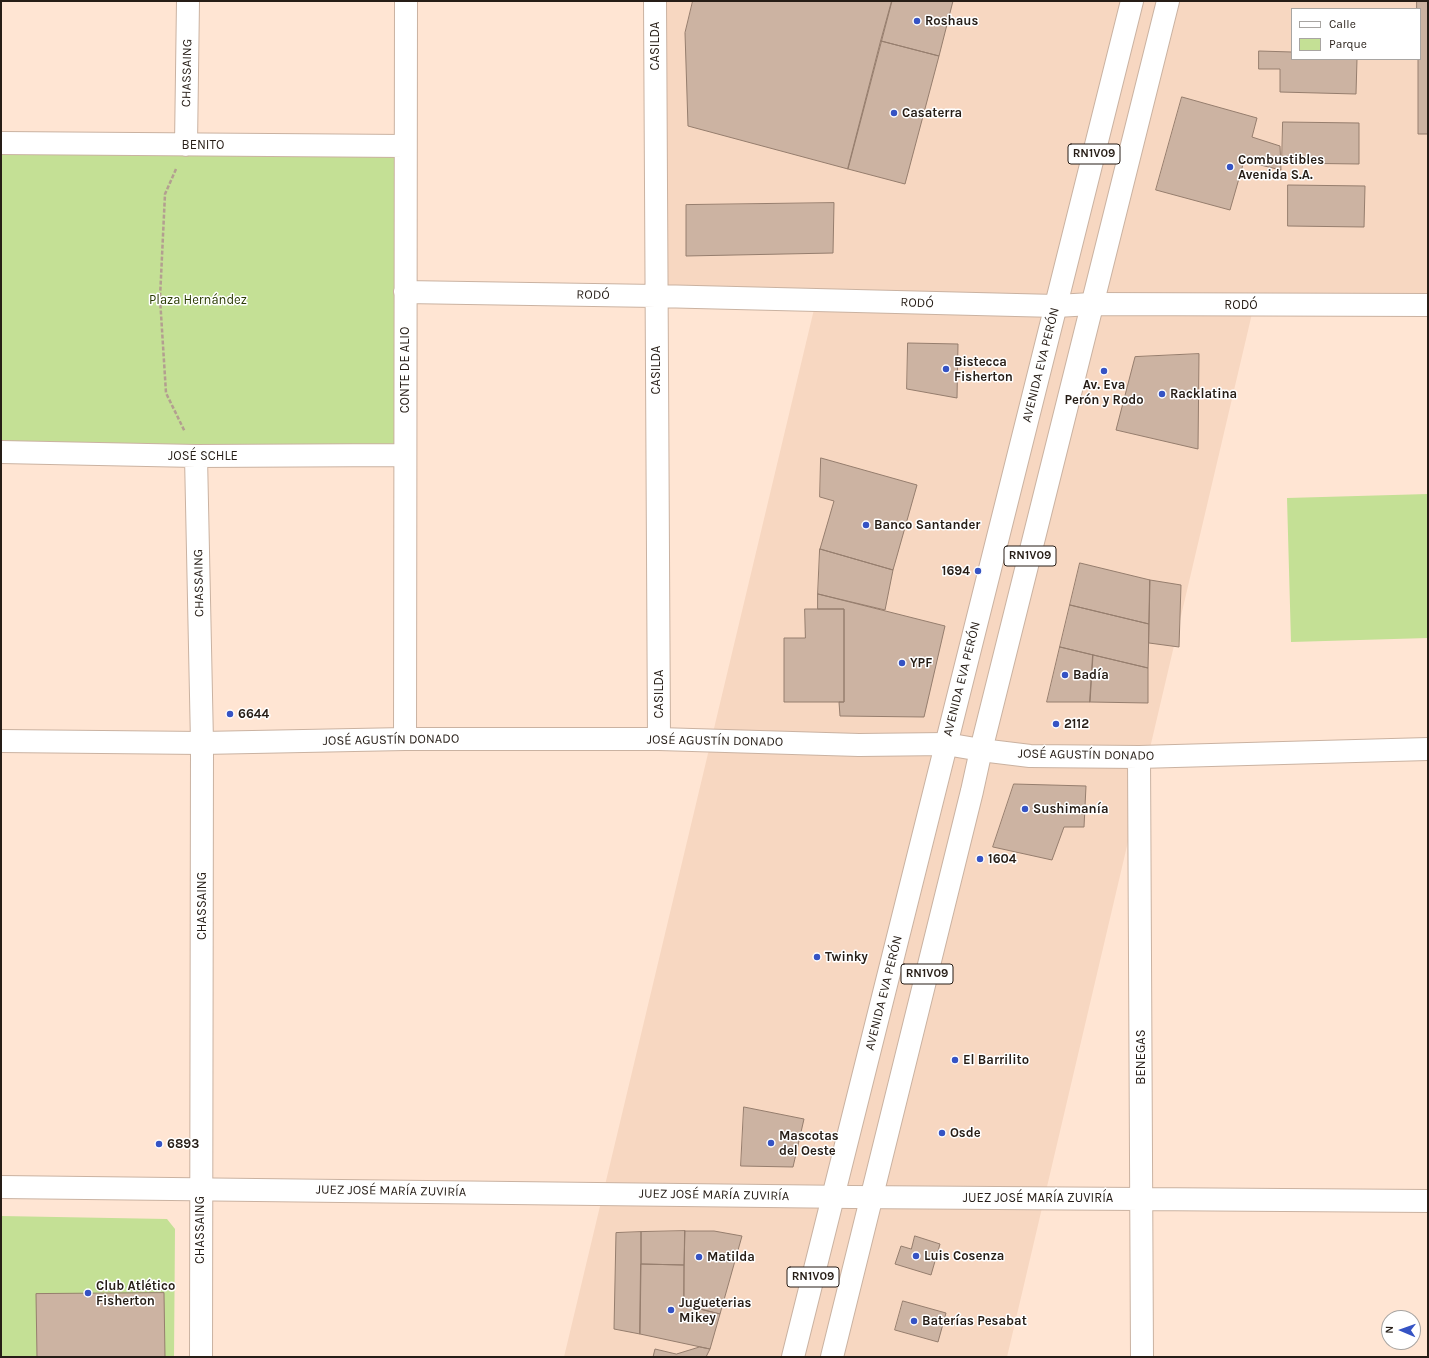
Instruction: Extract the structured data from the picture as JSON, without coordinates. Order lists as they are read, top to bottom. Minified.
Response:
{"streets":{"street":["CASILDA","CHASSAING","BENITO","RN1V09","RODÓ","AVENIDA EVA PERÓN","CONTE DE ALIO","JOSÉ SCHLE","JOSÉ AGUSTÍN DONADO","BENEGAS","JUEZ JOSÉ MARÍA ZUVIRÍA"]},"crossings":[["CASILDA","RODÓ"],["CASILDA","JOSÉ AGUSTÍN DONADO"],["CHASSAING","BENITO"],["CHASSAING","JOSÉ SCHLE"],["CHASSAING","JOSÉ AGUSTÍN DONADO"],["CHASSAING","JUEZ JOSÉ MARÍA ZUVIRÍA"],["BENITO","CONTE DE ALIO"],["RN1V09","RODÓ"],["RN1V09","JOSÉ AGUSTÍN DONADO"],["RN1V09","JUEZ JOSÉ MARÍA ZUVIRÍA"],["RODÓ","AVENIDA EVA PERÓN"],["RODÓ","CONTE DE ALIO"],["AVENIDA EVA PERÓN","JOSÉ AGUSTÍN DONADO"],["AVENIDA EVA PERÓN","JUEZ JOSÉ MARÍA ZUVIRÍA"],["CONTE DE ALIO","JOSÉ SCHLE"],["CONTE DE ALIO","JOSÉ AGUSTÍN DONADO"],["JOSÉ AGUSTÍN DONADO","BENEGAS"],["BENEGAS","JUEZ JOSÉ MARÍA ZUVIRÍA"]],"parks":["Plaza Hernández"],"places":["Roshaus","Casaterra","Combustibles Avenida S.A.","Bistecca Fisherton","Av. Eva Perón y Rodo","Racklatina","Banco Santander","1694","YPF","Badía","6644","2112","Sushimanía","1604","Twinky","El Barrilito","Osde","Mascotas del Oeste","6893","Luis Cosenza","Matilda","Club Atlético Fisherton","Jugueterias Mikey","Baterías Pesabat"],"legend":["Calle","Parque"],"north":"left"}
